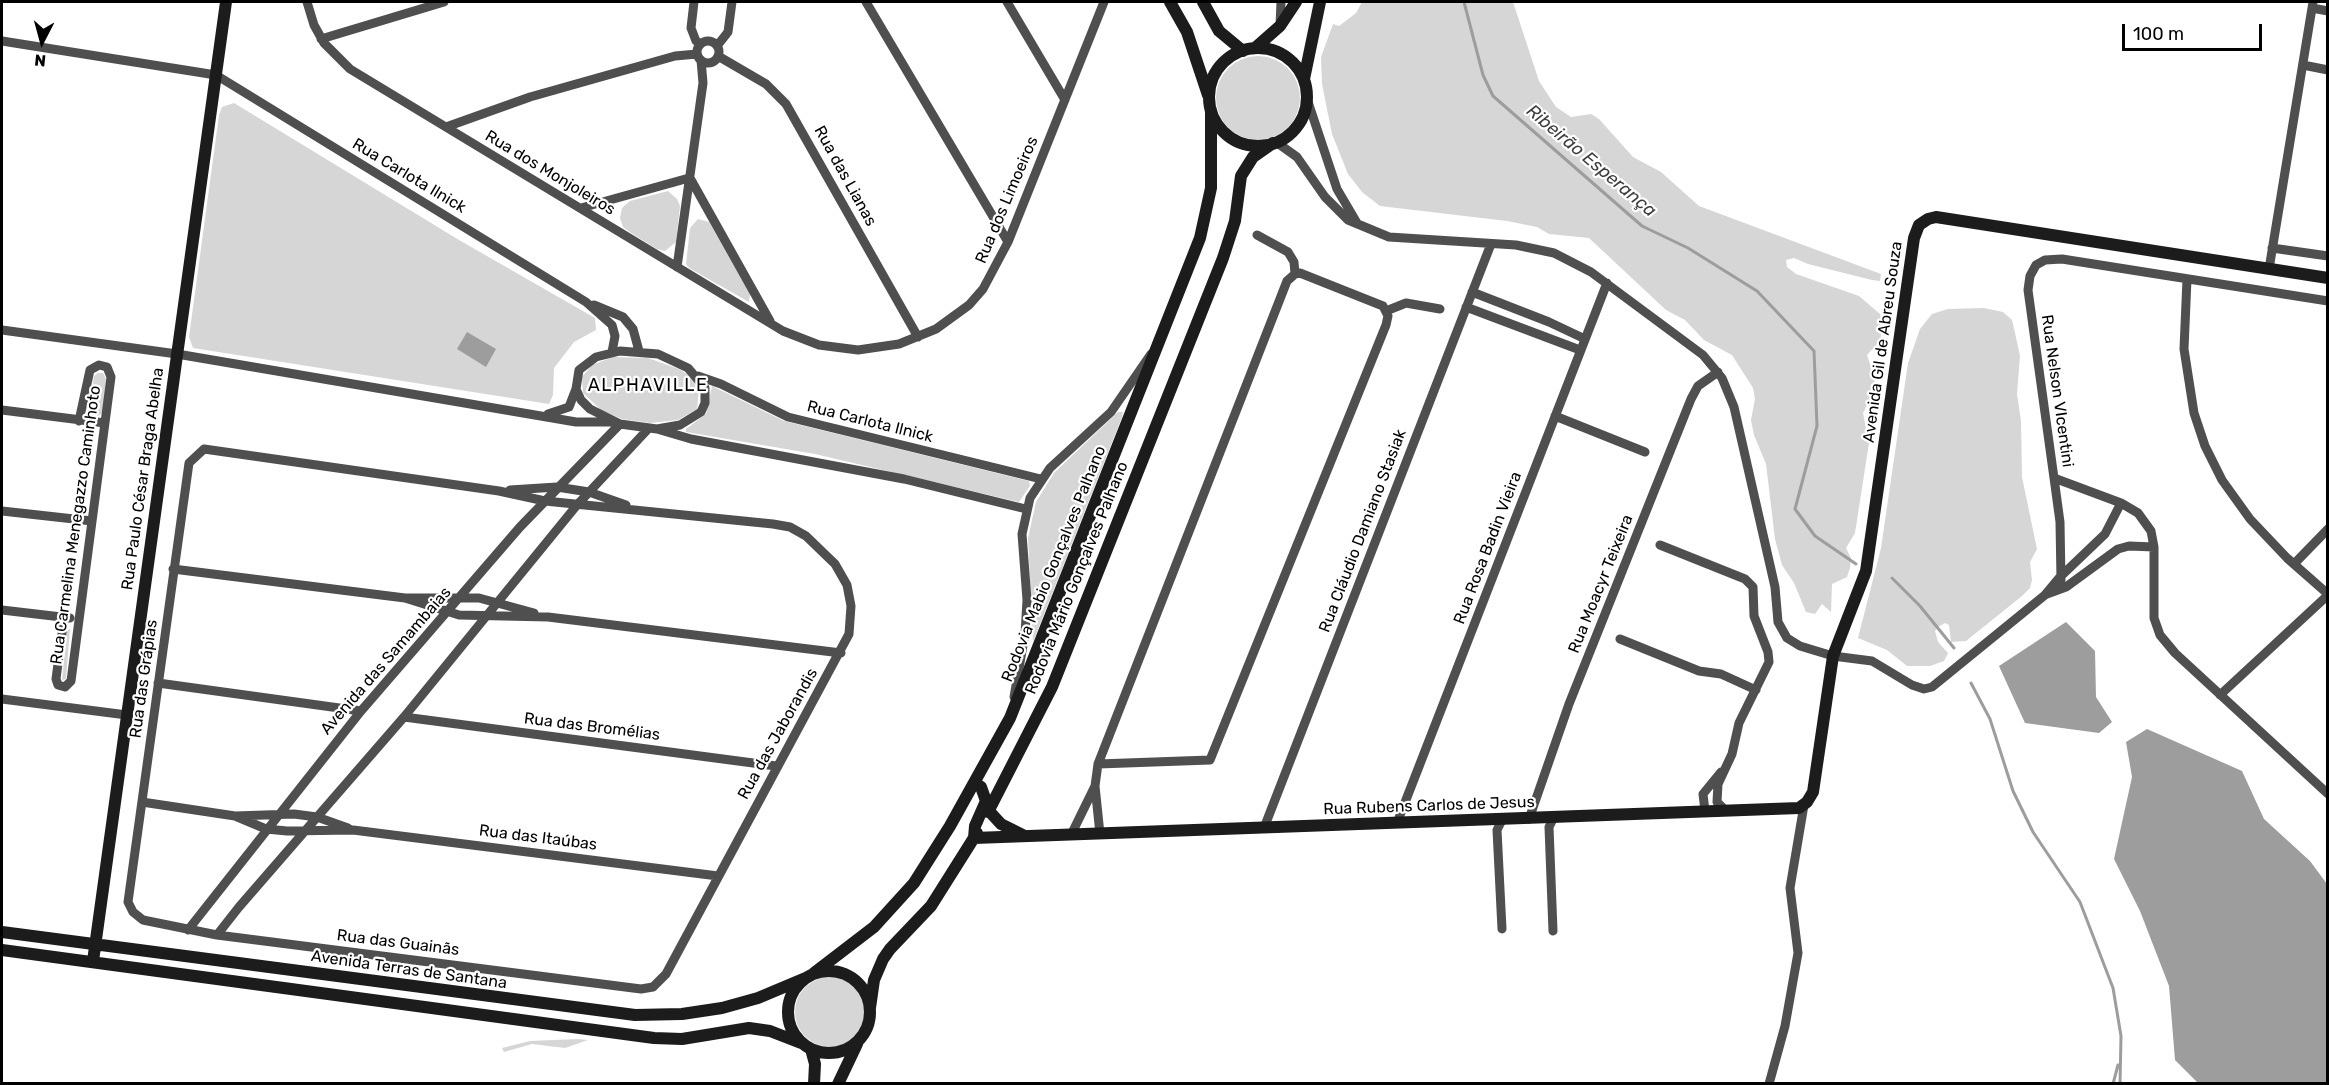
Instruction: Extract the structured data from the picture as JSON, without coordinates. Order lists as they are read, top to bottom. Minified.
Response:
{"streets":{"street":["Rua dos Monjoleiros","Rua Carlota Ilnick","Rua das Lianas","Rua dos Limoeiros","Avenida Gil de Abreu Souza","Rua Nelson VIcentini","Rua Paulo César Braga Abelha","Rua Carmelina Menegazzo Caminhoto","Rua Cláudio Damiano Stasiak","Rua Rosa Badin Vieira","Rodovia Mabio Gonçalves Palhano","Rodovia Mário Gonçalves Palhano","Rua Moacyr Teixeira","Avenida das Samambaias","Rua das Grápias","Rua das Bromélias","Rua das Jaborandis","Rua Rubens Carlos de Jesus","Rua das Itaúbas","Rua das Guainãs","Avenida Terras de Santana"]},"crossings":[["Rua dos Monjoleiros","Rua dos Limoeiros"],["Rua Carlota Ilnick","Rua Paulo César Braga Abelha"],["Rua Carlota Ilnick","Avenida das Samambaias"],["Rua das Lianas","Rua dos Limoeiros"],["Avenida Gil de Abreu Souza","Rua Rubens Carlos de Jesus"],["Rua Paulo César Braga Abelha","Avenida Terras de Santana"],["Rua Cláudio Damiano Stasiak","Rua Rubens Carlos de Jesus"],["Rua Rosa Badin Vieira","Rua Rubens Carlos de Jesus"],["Rodovia Mabio Gonçalves Palhano","Rodovia Mário Gonçalves Palhano"],["Rodovia Mabio Gonçalves Palhano","Avenida Terras de Santana"],["Rodovia Mário Gonçalves Palhano","Rua Rubens Carlos de Jesus"],["Rodovia Mário Gonçalves Palhano","Avenida Terras de Santana"],["Rua Moacyr Teixeira","Rua Rubens Carlos de Jesus"],["Avenida das Samambaias","Rua das Itaúbas"],["Avenida das Samambaias","Rua das Guainãs"],["Rua das Grápias","Rua das Itaúbas"],["Rua das Grápias","Rua das Guainãs"],["Rua das Bromélias","Rua das Jaborandis"],["Rua das Jaborandis","Rua das Itaúbas"],["Rua das Jaborandis","Rua das Guainãs"]],"districts":["ALPHAVILLE"],"water":["Ribeirão Esperança"],"scale_bar":"100 m","north":"bottom"}
